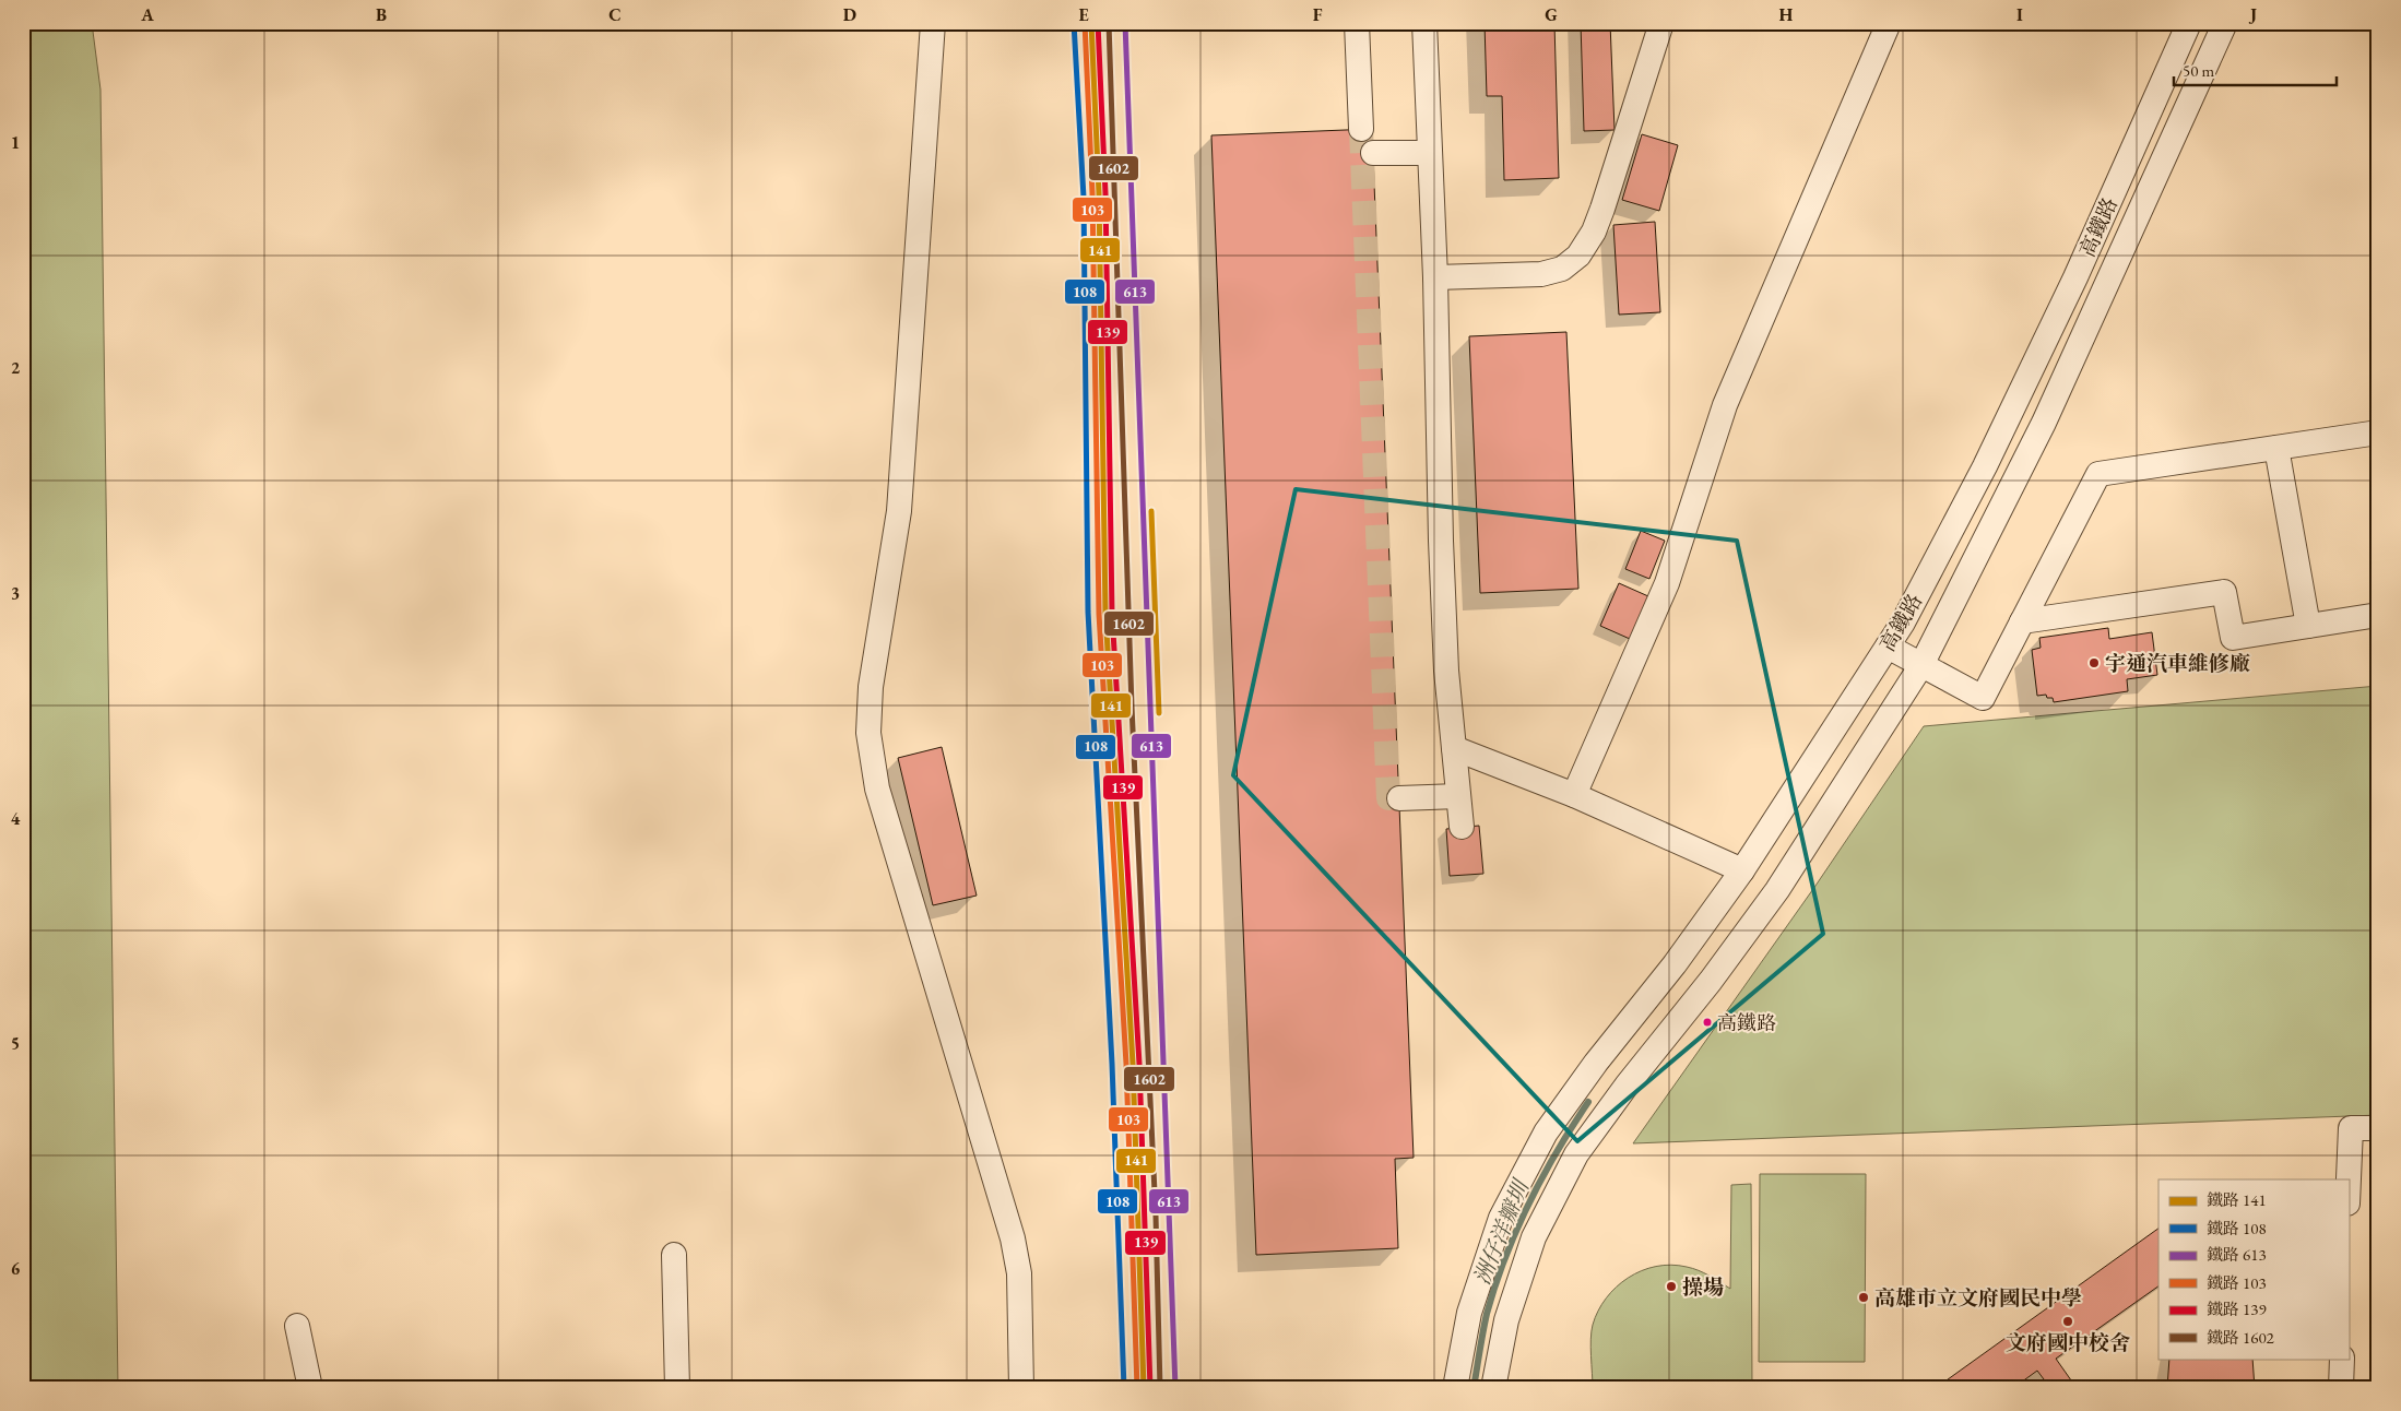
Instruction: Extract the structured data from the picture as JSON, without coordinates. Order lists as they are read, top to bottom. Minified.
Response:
{"streets":{"street":["高鐵路"]},"water":["洲仔洋瓣圳"],"places":["宇通汽車維修廠","高鐵路","操場","高雄市立文府國民中學","文府國中校舍"],"lines":["rail line 141","rail line 108","rail line 613","rail line 103","rail line 139","rail line 1602"],"legend":["鐵路 141","鐵路 108","鐵路 613","鐵路 103","鐵路 139","鐵路 1602"],"scale_bar":"50 m","grid":{"columns":["A","B","C","D","E","F","G","H","I","J"],"rows":["1","2","3","4","5","6"]}}
